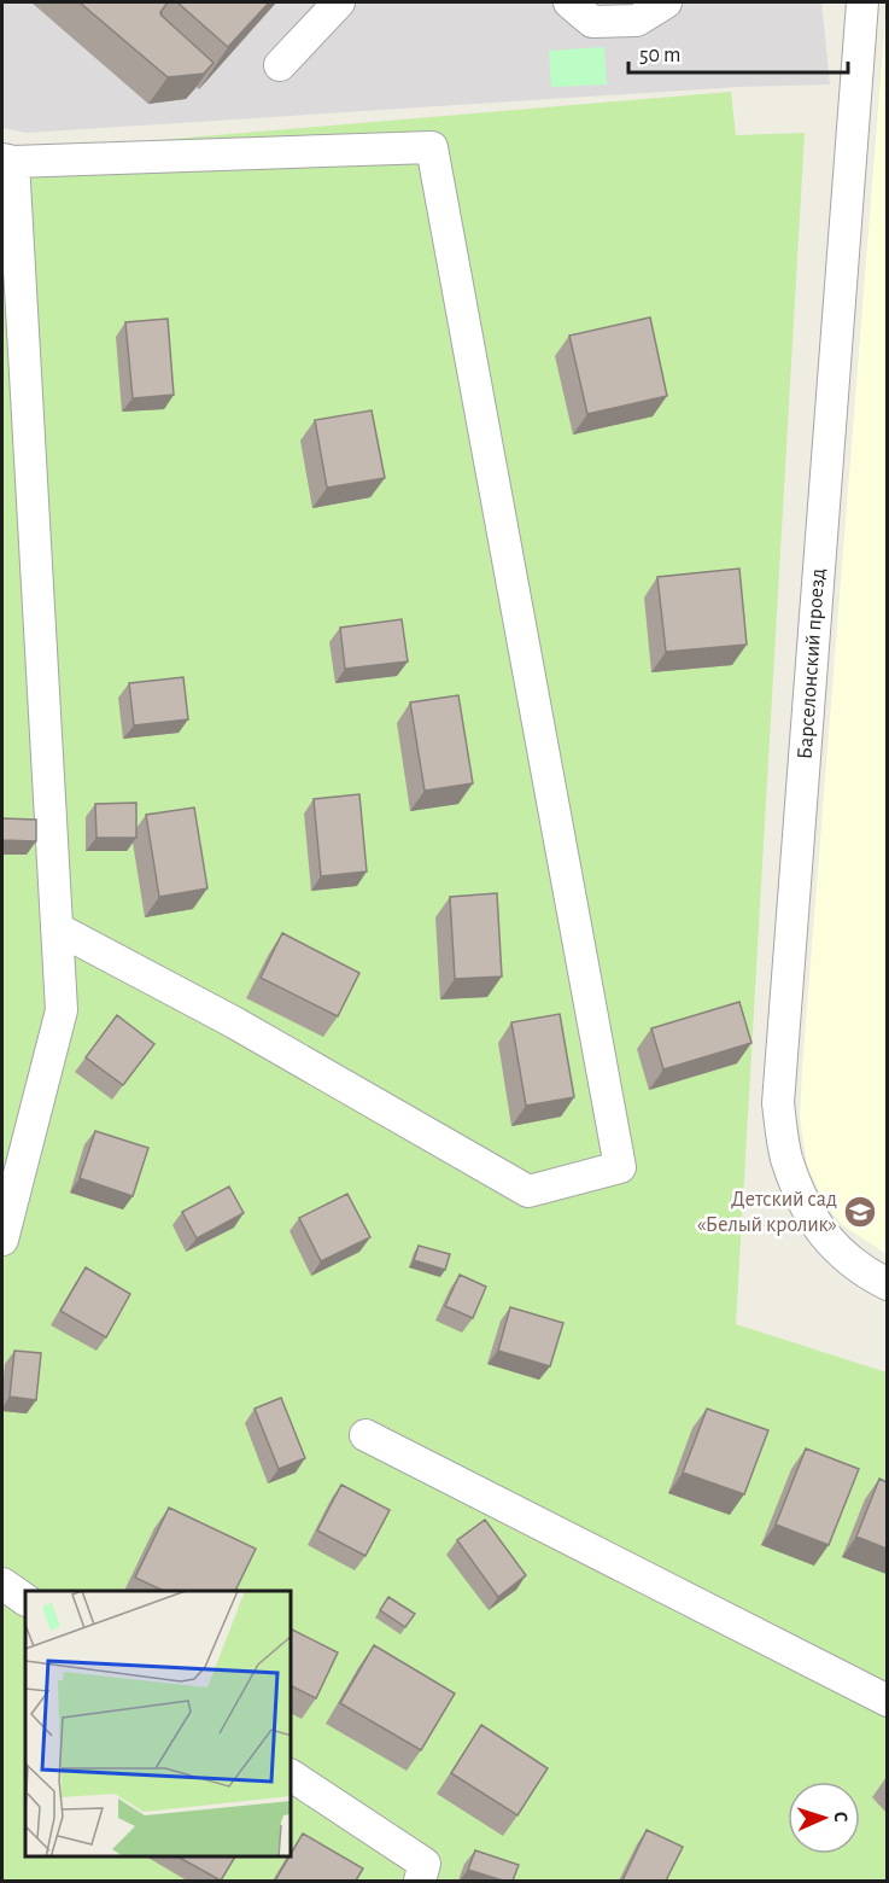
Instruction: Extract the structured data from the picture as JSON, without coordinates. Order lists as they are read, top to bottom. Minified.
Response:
{"streets":{"street":["Барселонский проезд"]},"places":{"school or university":["Детский сад «Белый кролик»"]},"scale_bar":"50 m","north":"right"}
